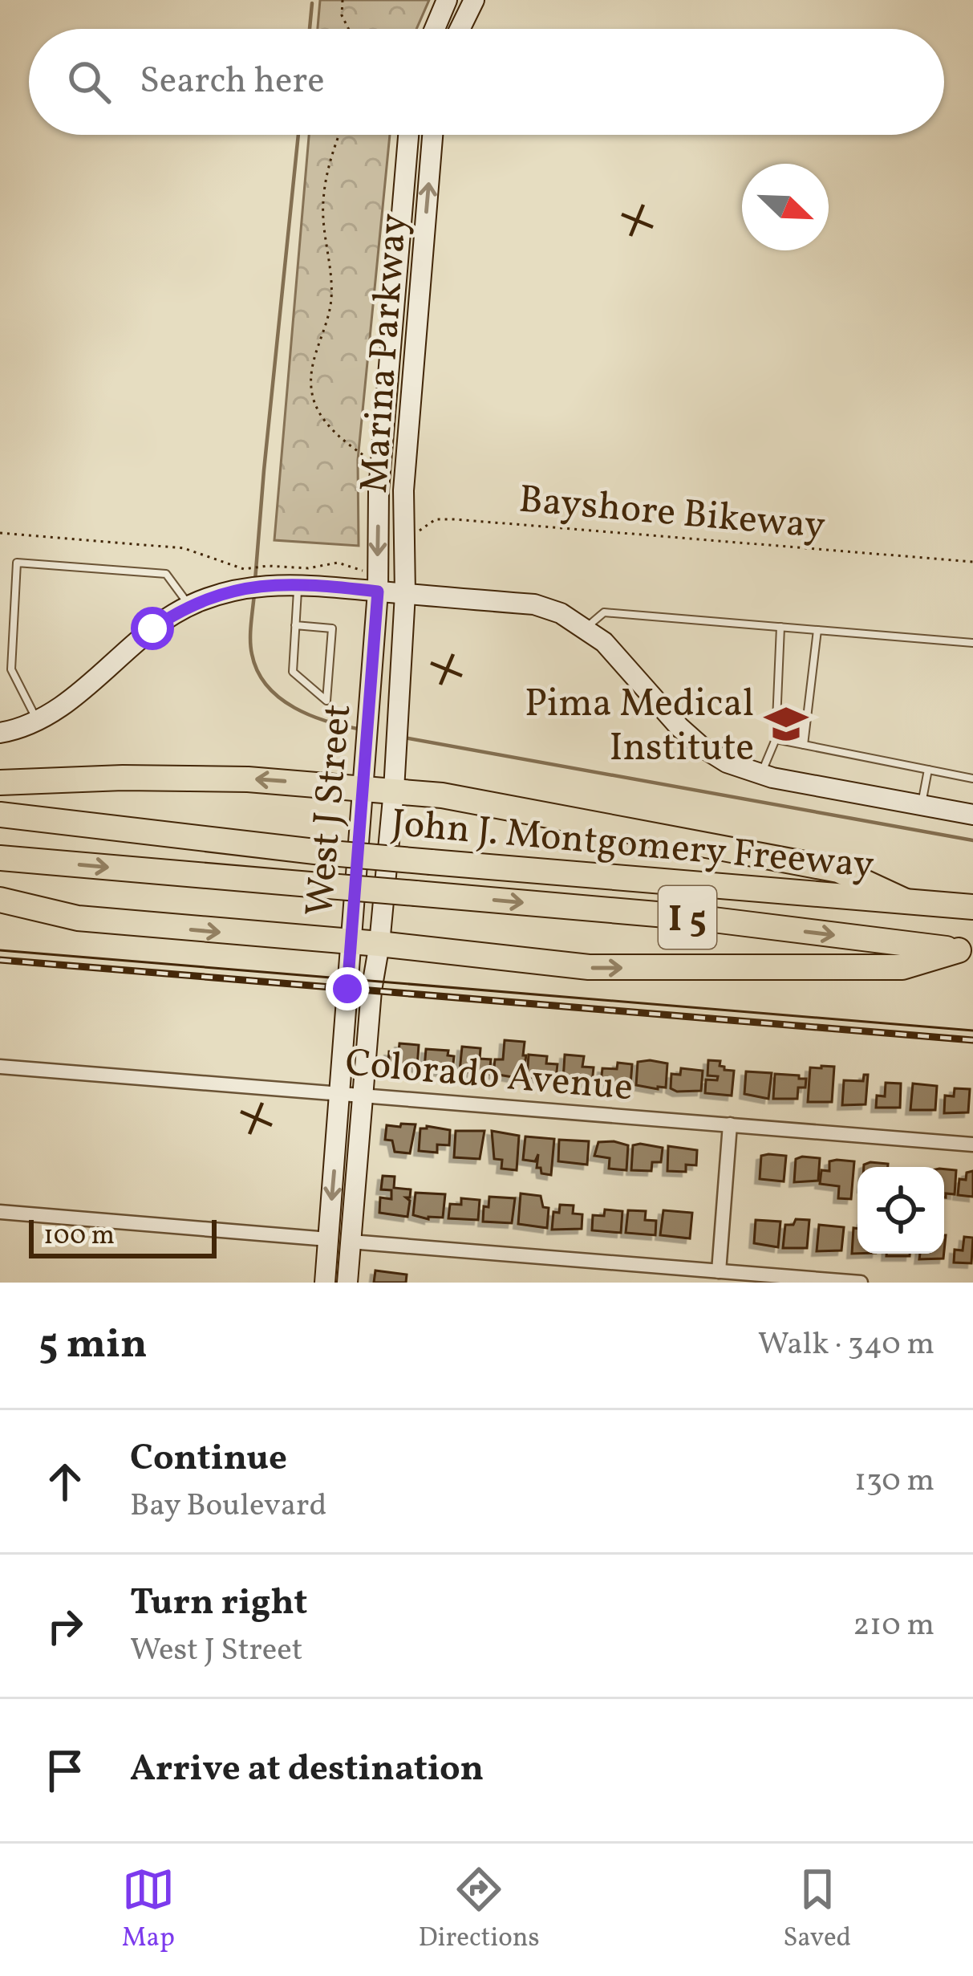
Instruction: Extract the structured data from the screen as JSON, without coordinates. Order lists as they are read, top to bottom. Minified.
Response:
{"streets":{"highway":["John J. Montgomery Freeway","I 5"],"main road":["Marina Parkway","West J Street"],"street":["Colorado Avenue"],"path":["Bayshore Bikeway"]},"crossings":[["Marina Parkway","West J Street"],["West J Street","Colorado Avenue"]],"places":{"school or university":["Pima Medical Institute"]},"scale_bar":"100 m","north":"bottom right","page":{"search":"Search here","scale":"100 m","heading":["5 min","Walk · 340 m"],"list":[["Continue","Bay Boulevard","130 m"],["Turn right","West J Street","210 m"],"Arrive at destination"],"nav":["Map","Directions","Saved"]}}
